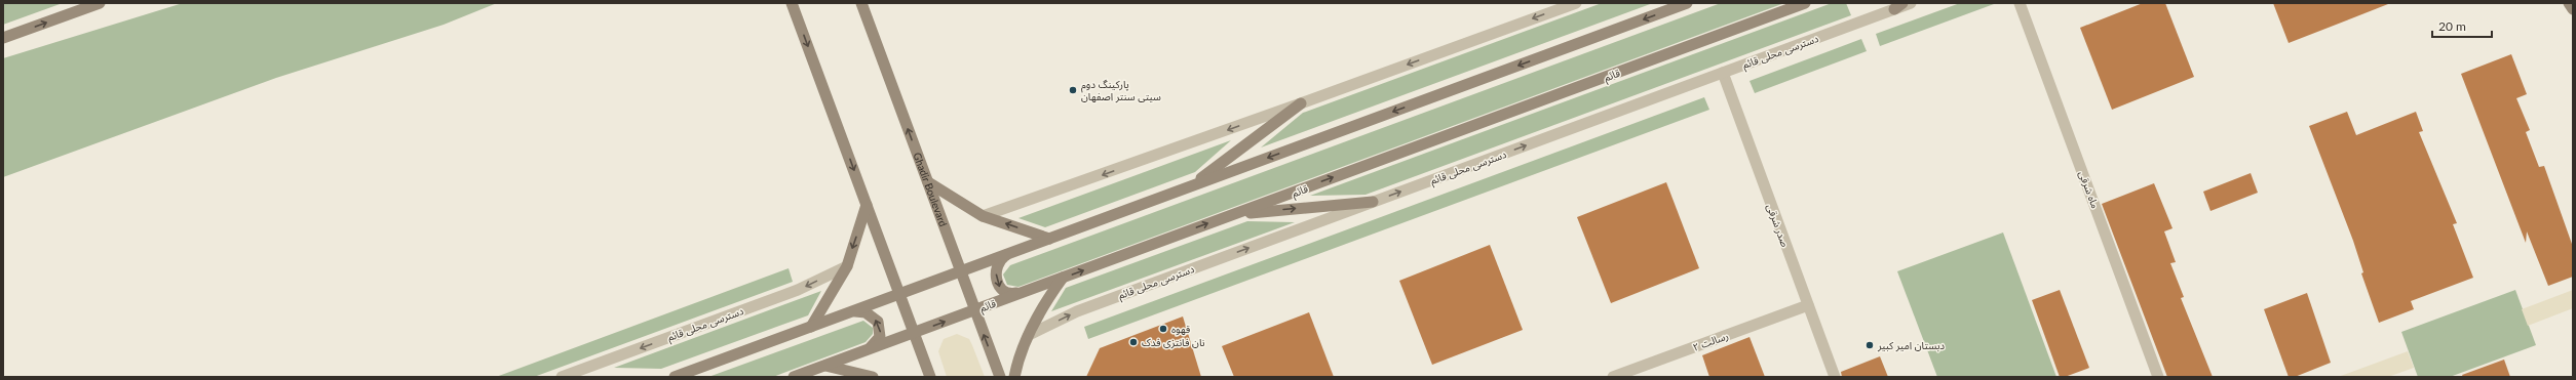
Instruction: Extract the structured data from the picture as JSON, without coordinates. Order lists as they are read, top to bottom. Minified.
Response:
{"streets":{"main road":["قائم","Ghadir Boulevard"],"street":["دسترسی محلی قائم","ماه شرقی","صدر شرقی","رسالت ۲"]},"crossings":[["دسترسی محلی قائم","صدر شرقی"],["قائم","Ghadir Boulevard"],["صدر شرقی","رسالت ۲"]],"places":["پارکینگ دوم سیتی سنتر اصفهان","قهوه","نان فانتزی فدک","دبستان امیر کبیر"],"scale_bar":"20 m"}
